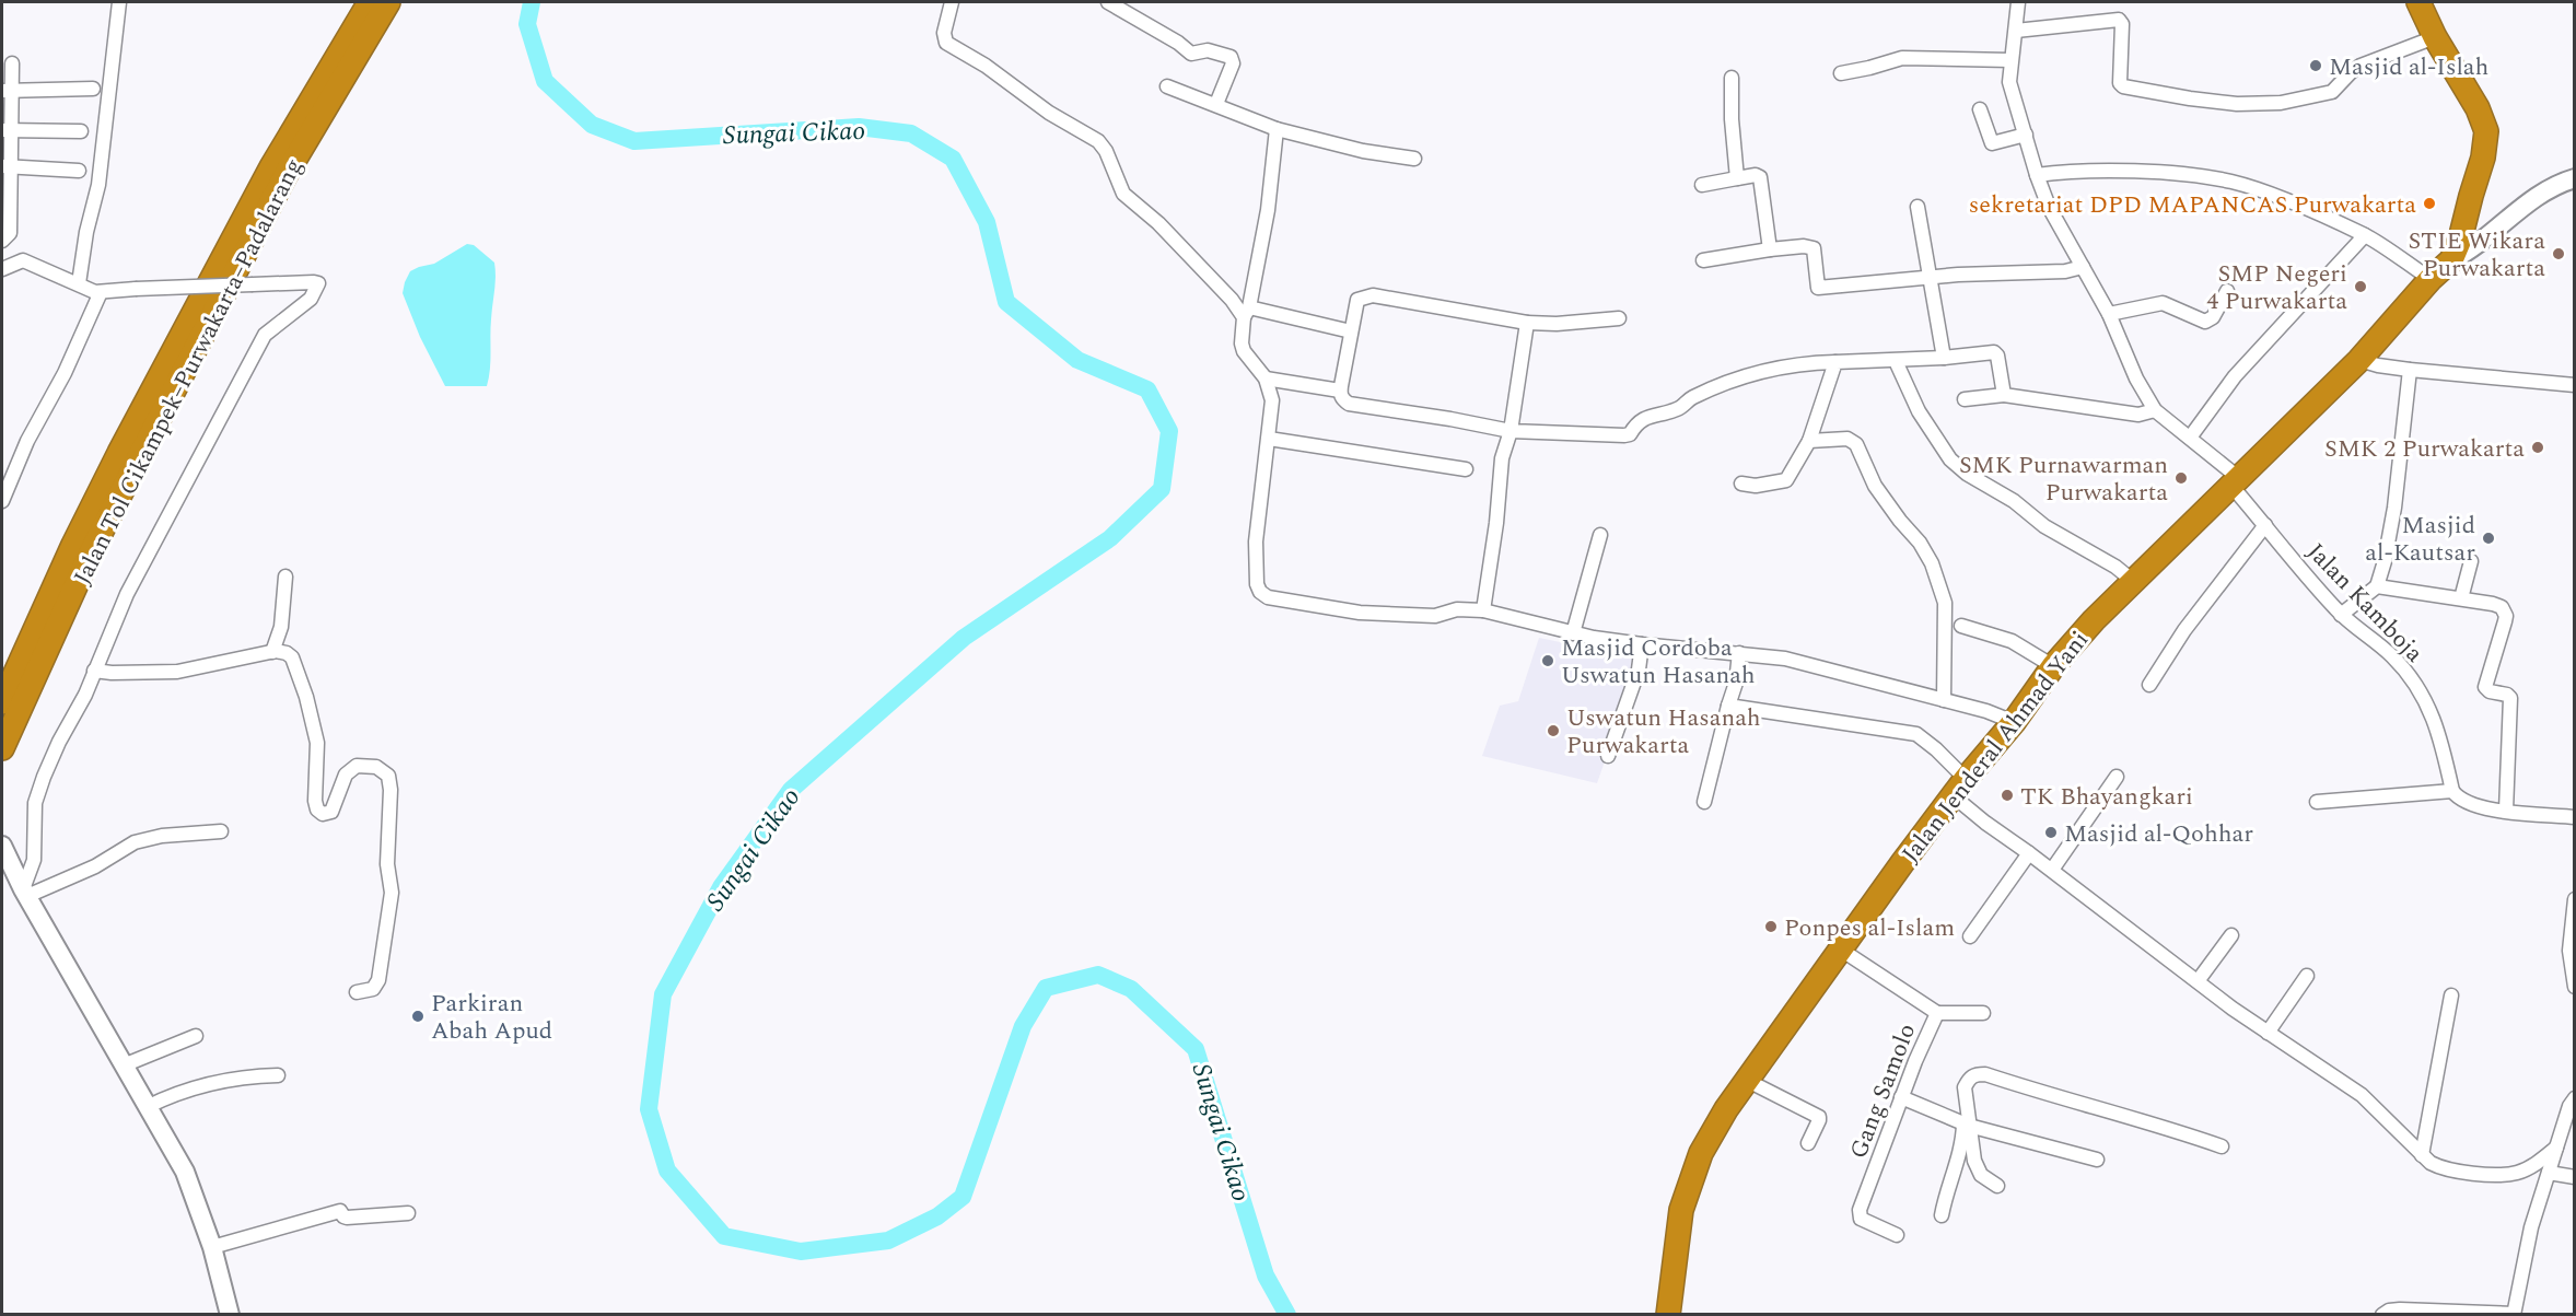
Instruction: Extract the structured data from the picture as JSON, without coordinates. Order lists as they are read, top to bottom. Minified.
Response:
{"streets":{"highway":["Jalan Tol Cikampek–Purwakarta–Padalarang","Jalan Jenderal Ahmad Yani"],"street":["Jalan Kamboja","Gang Samolo"]},"crossings":[["Jalan Kamboja","Jalan Jenderal Ahmad Yani"],["Jalan Jenderal Ahmad Yani","Gang Samolo"]],"water":["Sungai Cikao"],"places":["Masjid al-Islah","sekretariat DPD MAPANCAS Purwakarta","STIE Wikara Purwakarta","SMP Negeri 4 Purwakarta","SMK 2 Purwakarta","SMK Purnawarman Purwakarta","Masjid al-Kautsar","Masjid Cordoba Uswatun Hasanah","Uswatun Hasanah Purwakarta","TK Bhayangkari","Masjid al-Qohhar","Ponpes al-Islam","Parkiran Abah Apud"]}
